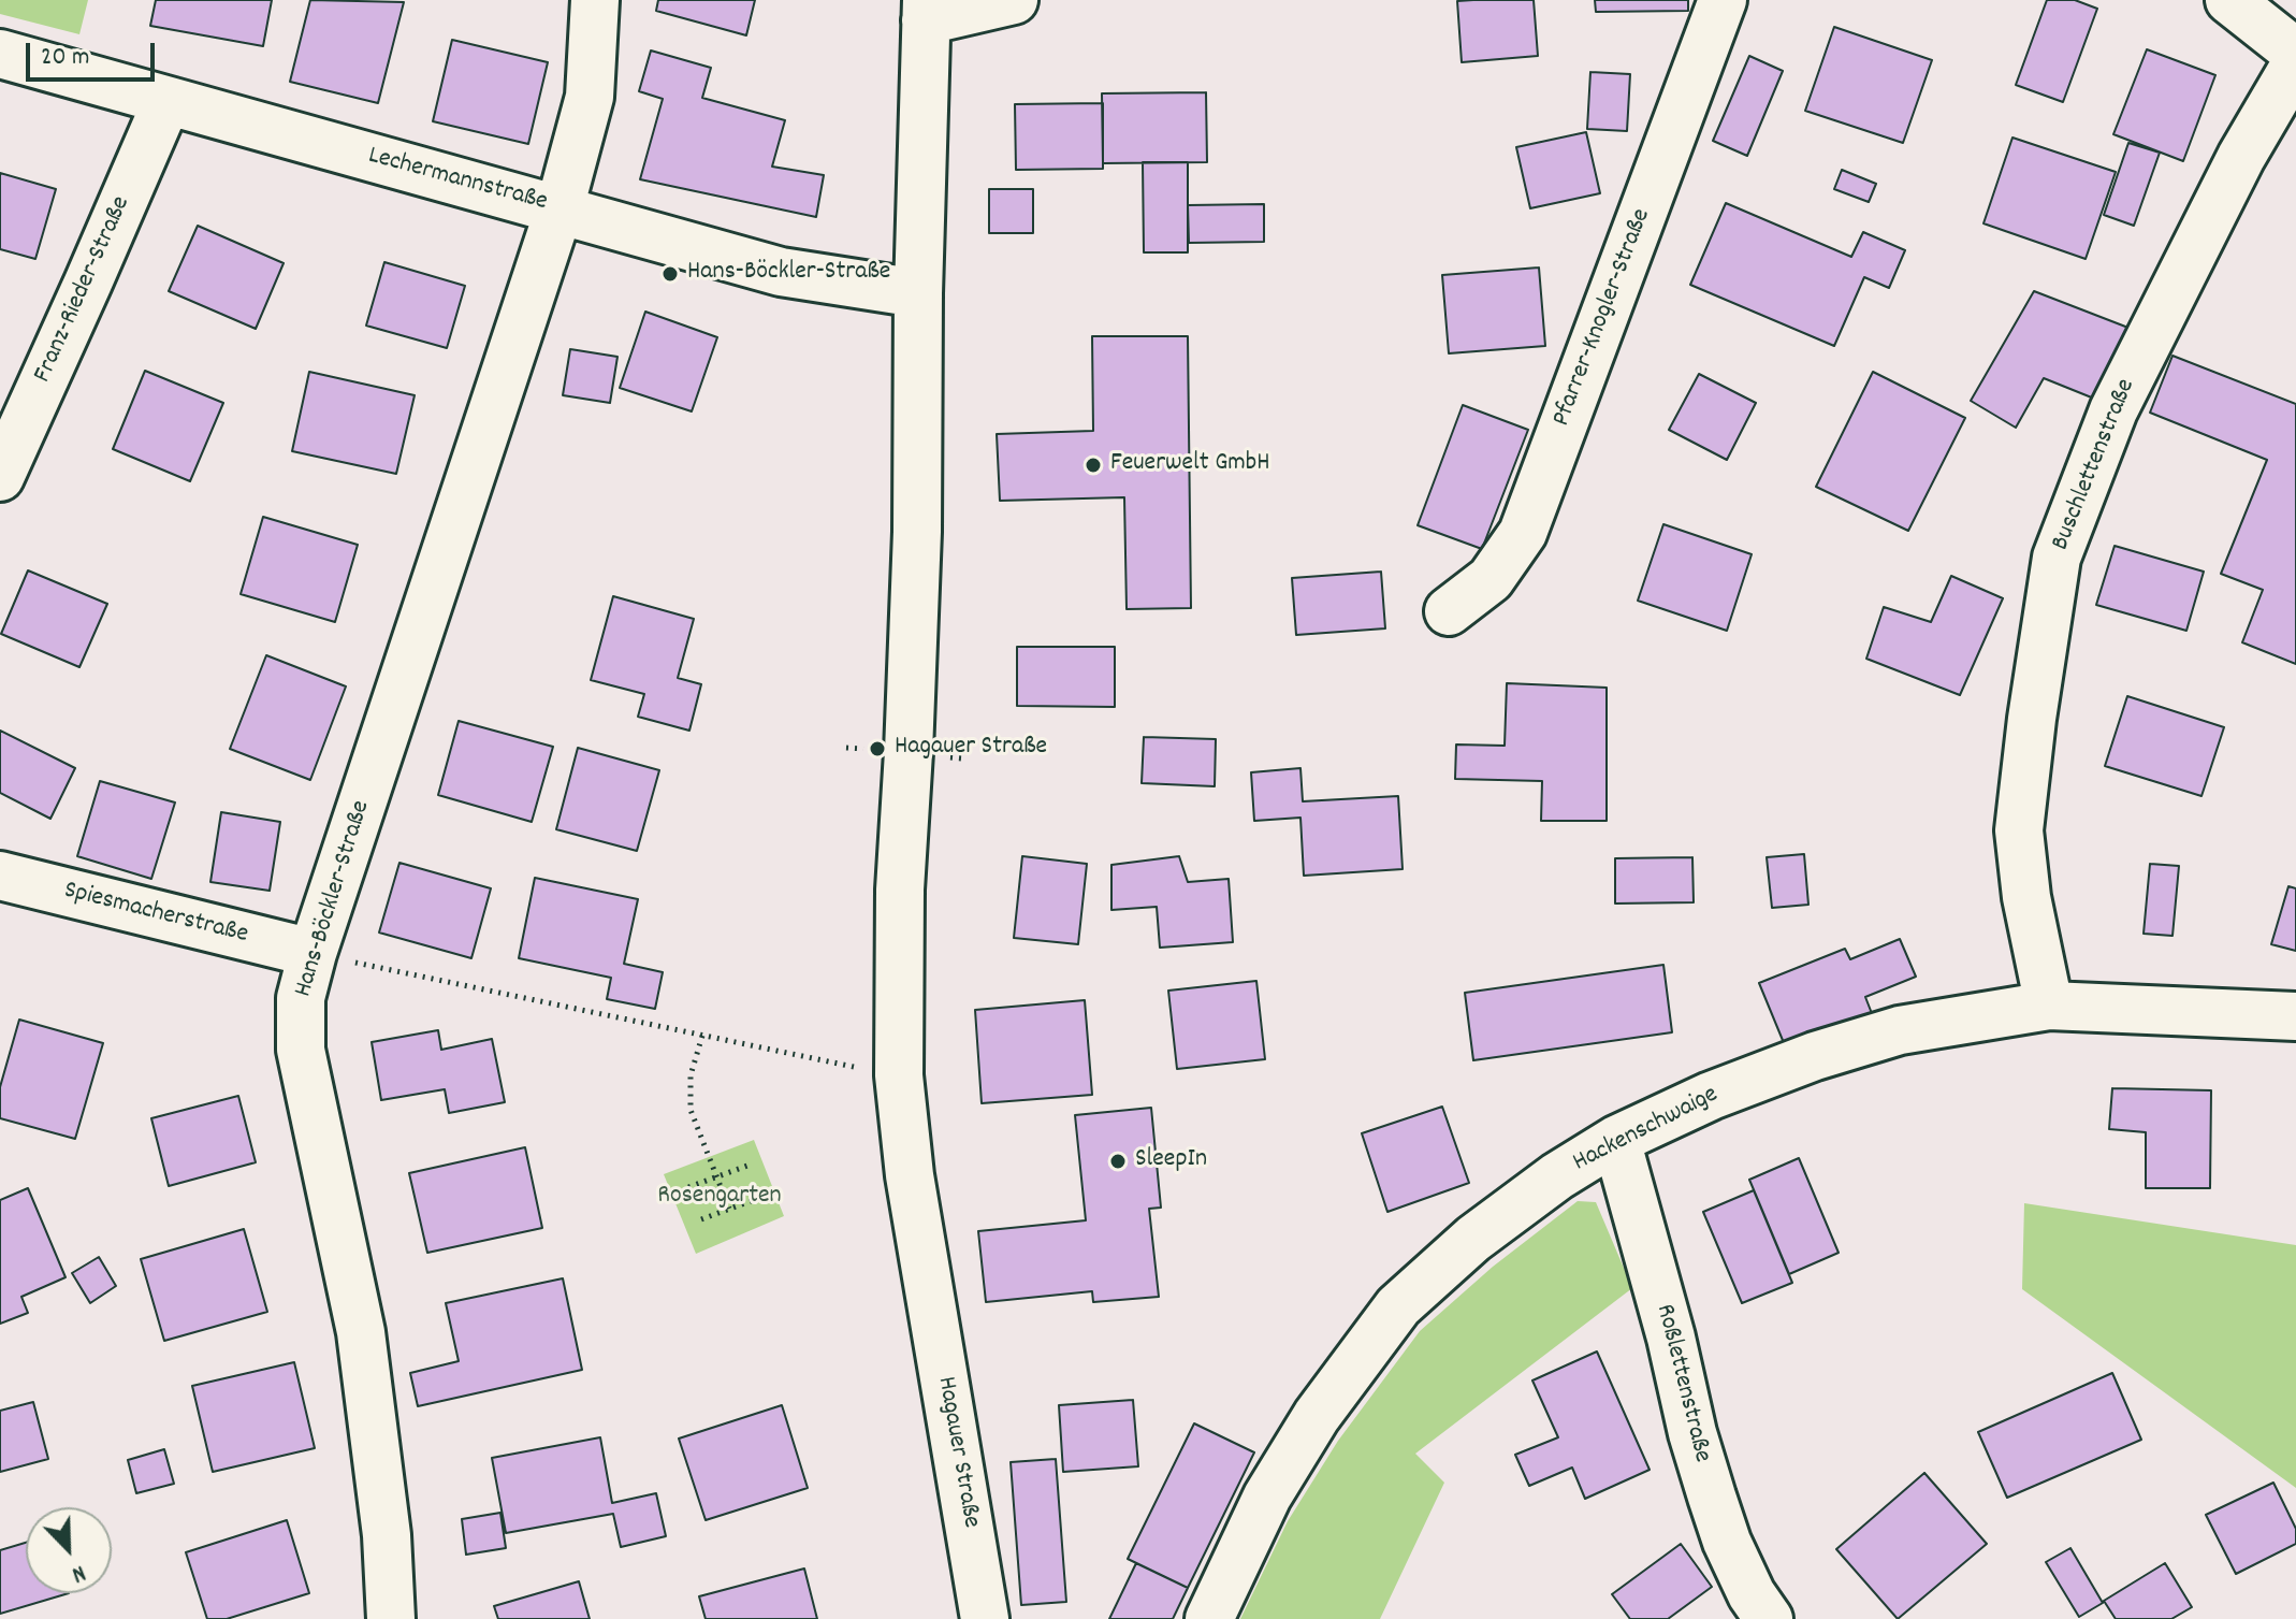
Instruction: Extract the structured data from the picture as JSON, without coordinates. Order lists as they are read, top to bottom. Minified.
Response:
{"streets":{"street":["Lechermannstraße","Franz-Rieder-Straße","Pfarrer-Knogler-Straße","Buschlettenstraße","Hans-Böckler-Straße","Spiesmacherstraße","Hackenschwaige","Roßlettenstraße","Hagauer Straße"]},"crossings":[["Lechermannstraße","Franz-Rieder-Straße"],["Lechermannstraße","Hans-Böckler-Straße"],["Lechermannstraße","Hagauer Straße"],["Buschlettenstraße","Hackenschwaige"],["Hans-Böckler-Straße","Spiesmacherstraße"],["Hackenschwaige","Roßlettenstraße"]],"parks":["Rosengarten"],"places":["Hans-Böckler-Straße","Feuerwelt GmbH","Hagauer Straße","SleepIn"],"scale_bar":"20 m","north":"bottom right"}
